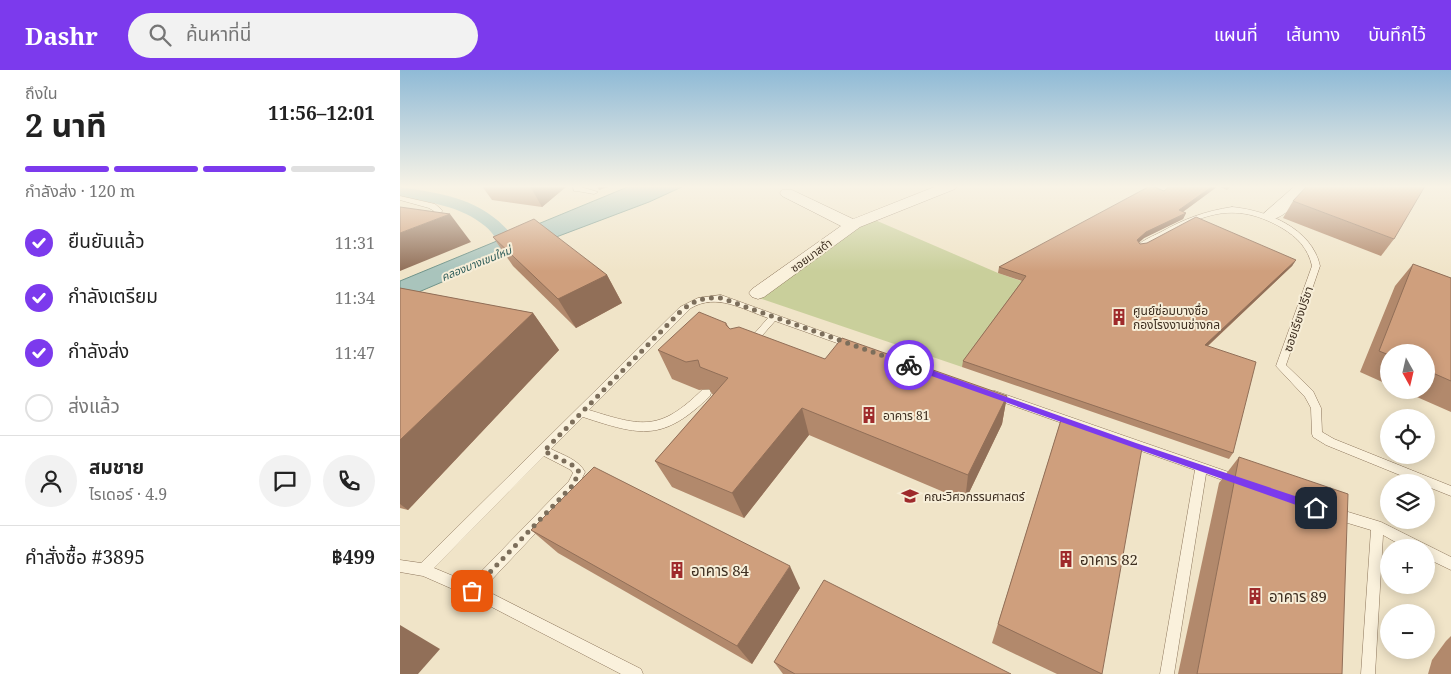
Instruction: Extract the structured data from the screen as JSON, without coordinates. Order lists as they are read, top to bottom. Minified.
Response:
{"streets":{"street":["ซอยมาสด้า"],"lane":["ซอยเรียงปรีชา"]},"water":["คลองบางเขนใหม่"],"places":{"building":["ศูนย์ซ่อมบางซื่อ กองโรงงานช่างกล","อาคาร 81","อาคาร 82","อาคาร 84","อาคาร 89"],"school or university":["คณะวิศวกรรมศาสตร์"]},"north":"bottom","page":{"header":"Dashr","search":"ค้นหาที่นี่","nav":["แผนที่","เส้นทาง","บันทึกไว้"],"heading":["2 นาที","ถึงใน","11:56–12:01"],"panel":["สมชาย","ไรเดอร์ · 4.9","คำสั่งซื้อ #3895","฿499"],"bar":"กำลังส่ง · 120 m","list":[["ยืนยันแล้ว","11:31"],["กำลังเตรียม","11:34"],["กำลังส่ง","11:47"],"ส่งแล้ว"],"map_buttons":["+","−"]}}
